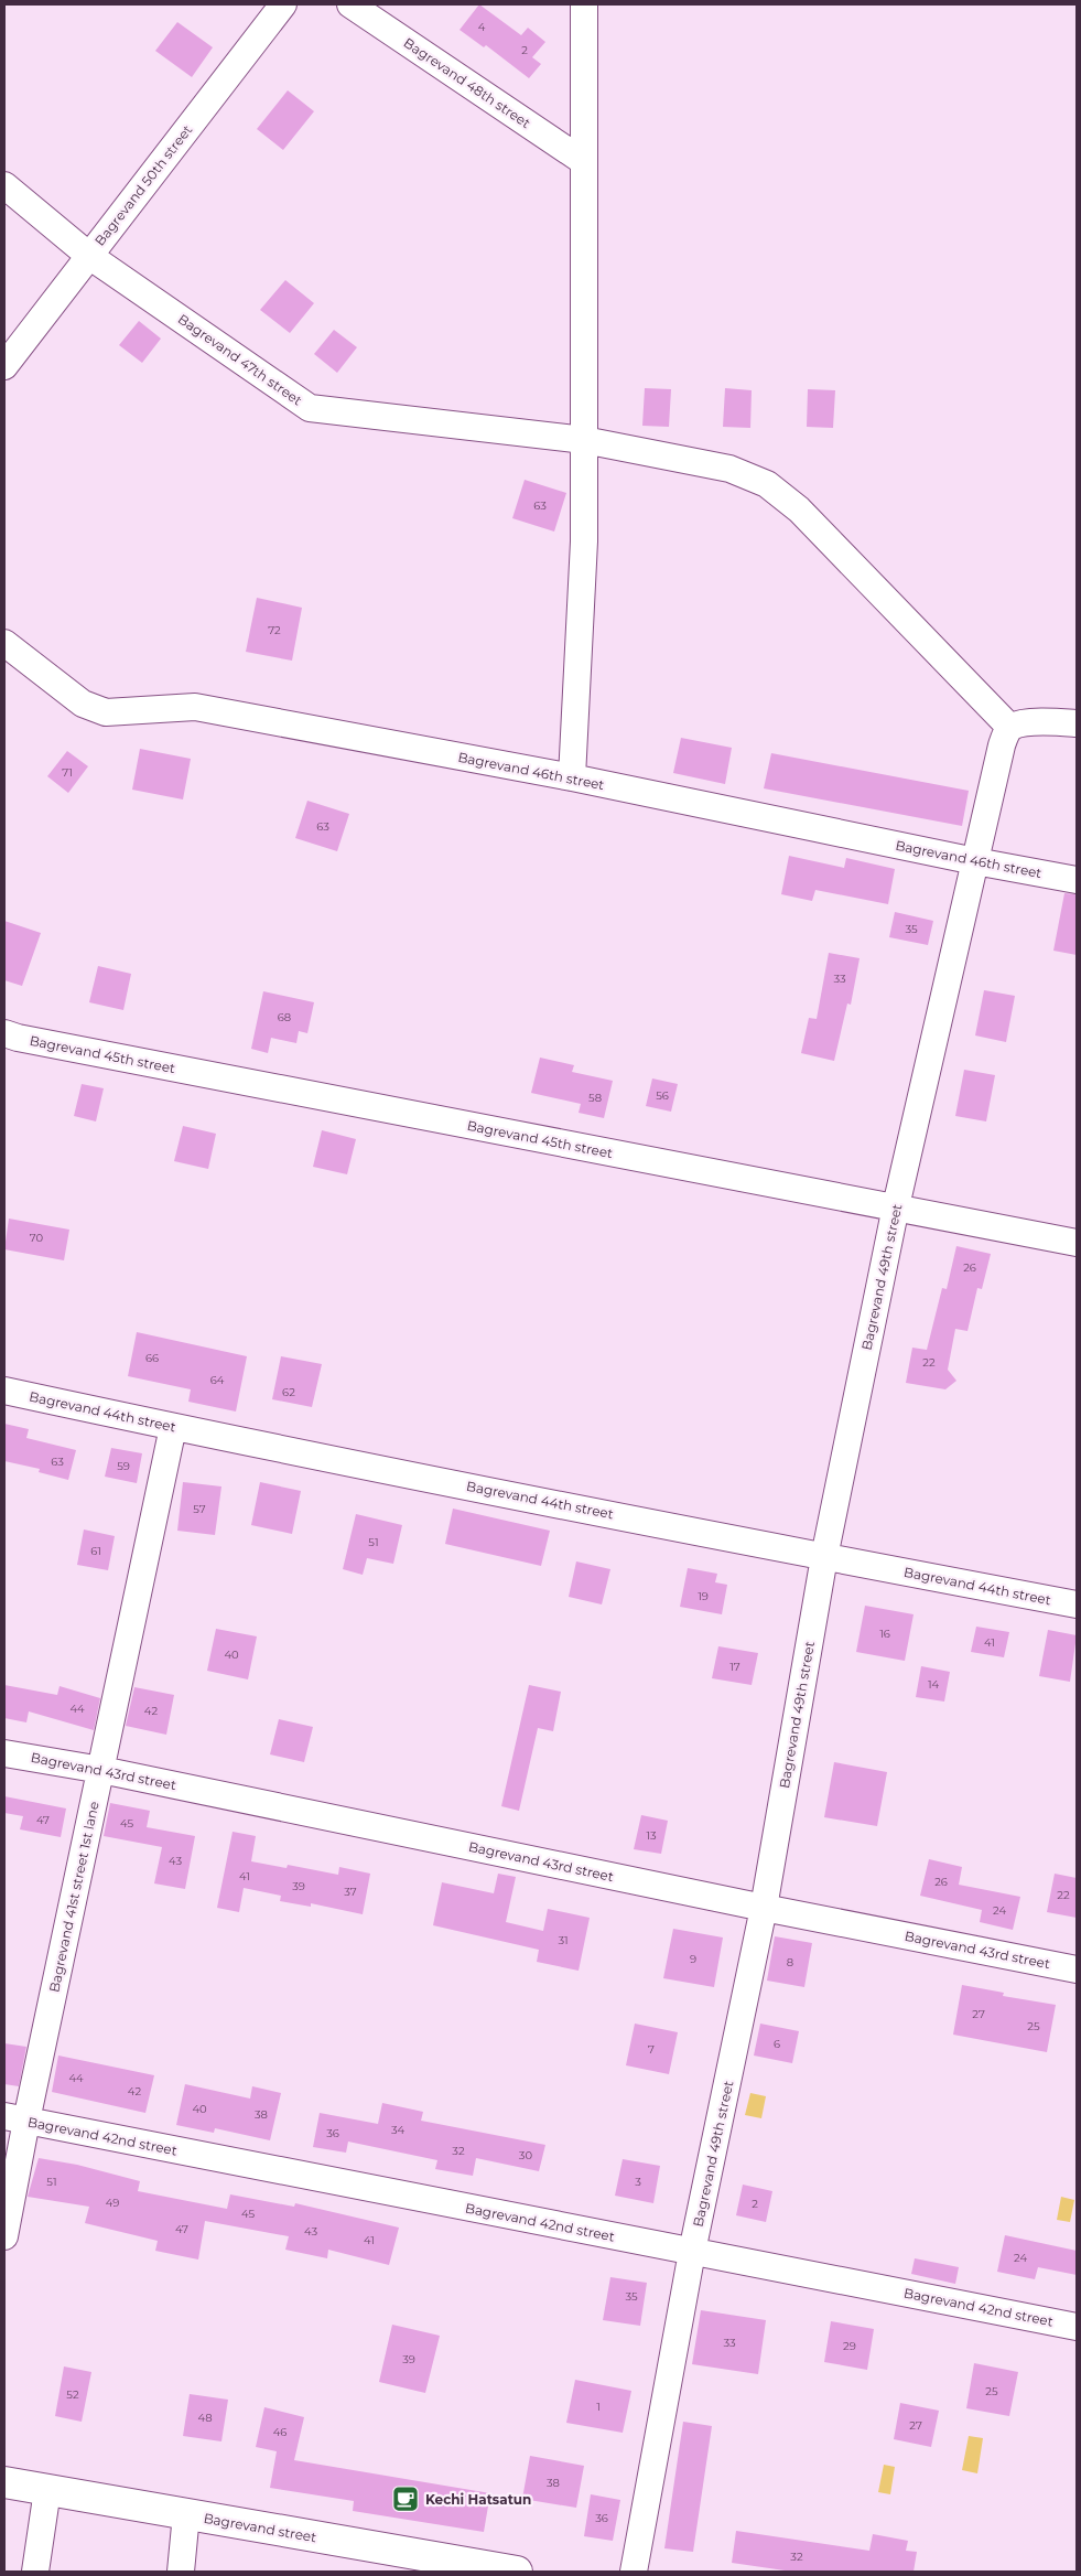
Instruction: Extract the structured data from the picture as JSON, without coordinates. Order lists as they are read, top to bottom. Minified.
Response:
{"streets":{"main road":["Bagrevand street"],"street":["Bagrevand 48th street","Bagrevand 50th street","Bagrevand 47th street","Bagrevand 46th street","Bagrevand 45th street","Bagrevand 49th street","Bagrevand 44th street","Bagrevand 43rd street","Bagrevand 41st street 1st lane","Bagrevand 42nd street"]},"crossings":[["Bagrevand 50th street","Bagrevand 47th street"],["Bagrevand 47th street","Bagrevand 49th street"],["Bagrevand 46th street","Bagrevand 49th street"],["Bagrevand 45th street","Bagrevand 49th street"],["Bagrevand 49th street","Bagrevand 44th street"],["Bagrevand 49th street","Bagrevand 43rd street"],["Bagrevand 49th street","Bagrevand 42nd street"],["Bagrevand 44th street","Bagrevand 41st street 1st lane"],["Bagrevand 43rd street","Bagrevand 41st street 1st lane"],["Bagrevand 41st street 1st lane","Bagrevand 42nd street"]],"places":{"cafe":["Kechi Hatsatun"]},"house_numbers":["4","2","63","72","71","63","35","33","68","56","58","70","26","66","22","64","62","63","59","57","51","61","19","16","41","40","17","14","44","42","47","45","13","43","41","26","39","37","22","24","31","9","8","27","25","6","7","44","42","40","38","34","36","32","30","51","3","49","2","45","47","43","41","24","35","33","29","39","25","52","1","48","27","46","38","36","32"]}
